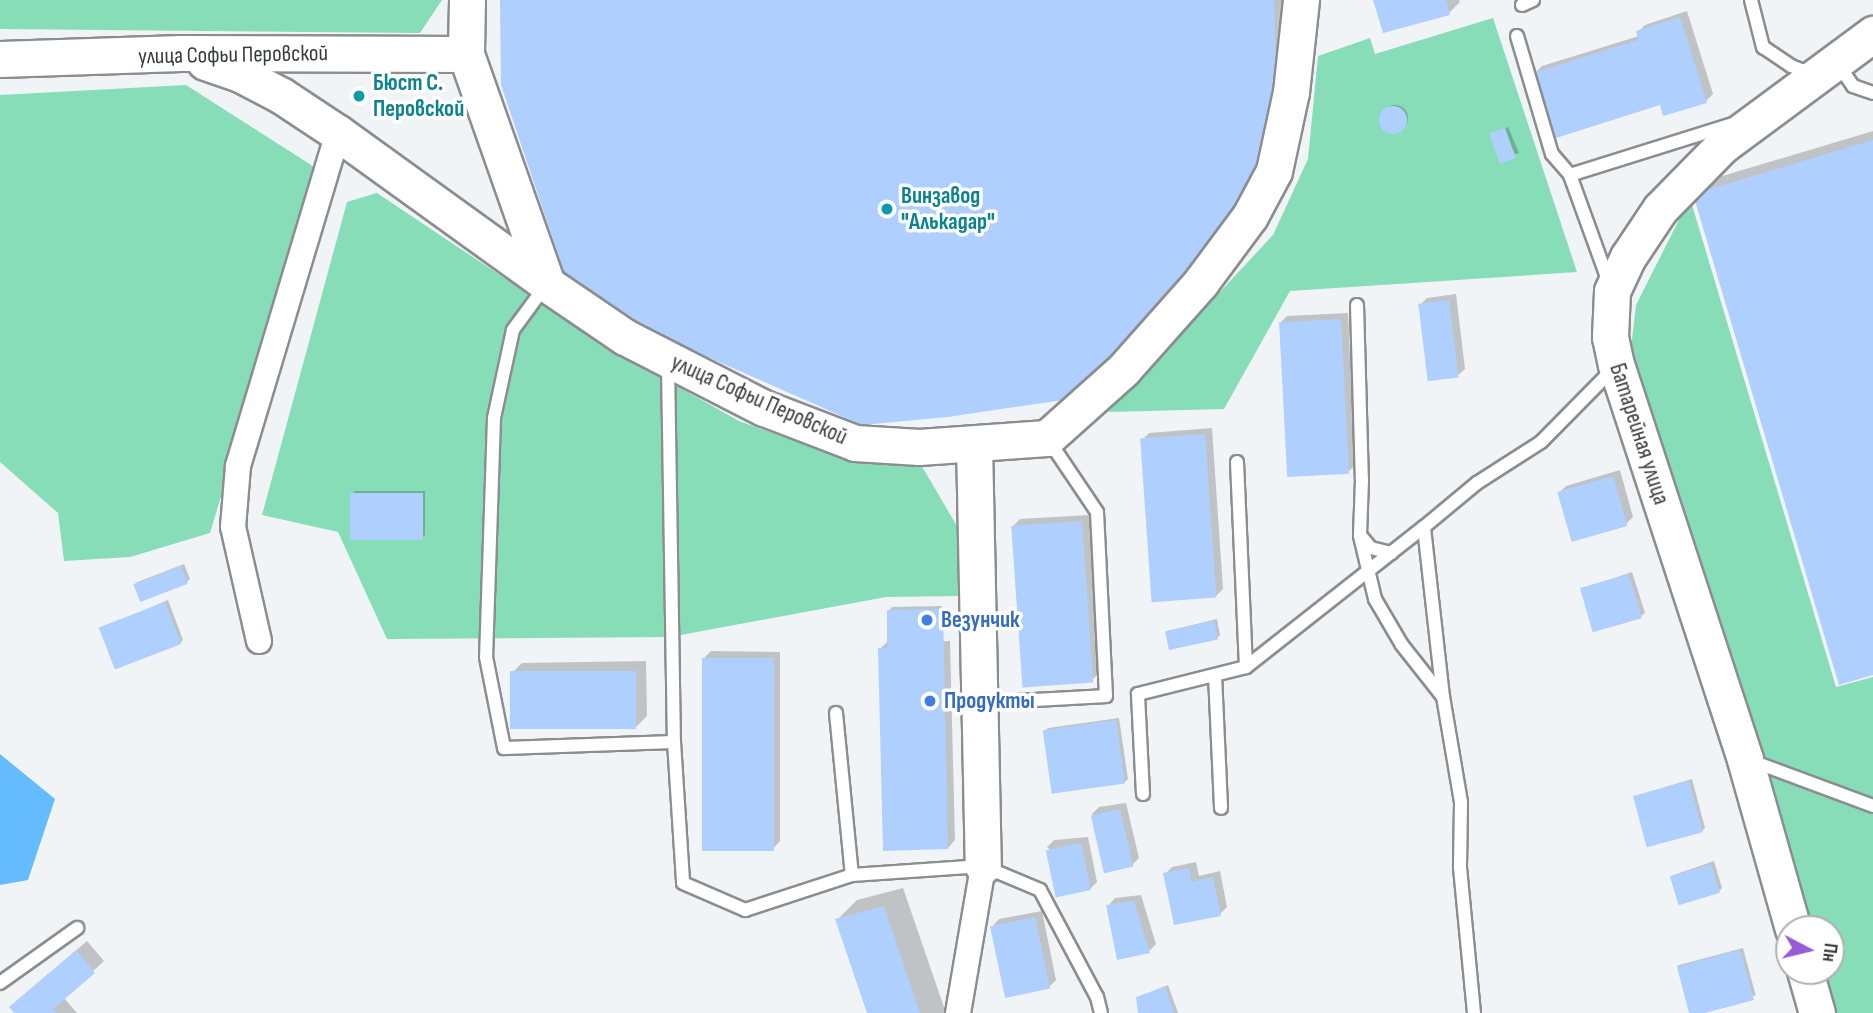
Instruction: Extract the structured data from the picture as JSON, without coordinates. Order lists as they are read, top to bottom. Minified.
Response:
{"streets":{"street":["улица Софьи Перовской","Батарейная улица"]},"places":["Бюст С. Перовской","Винзавод \"Алькадар\"","Везунчик","Продукты"],"north":"right"}
